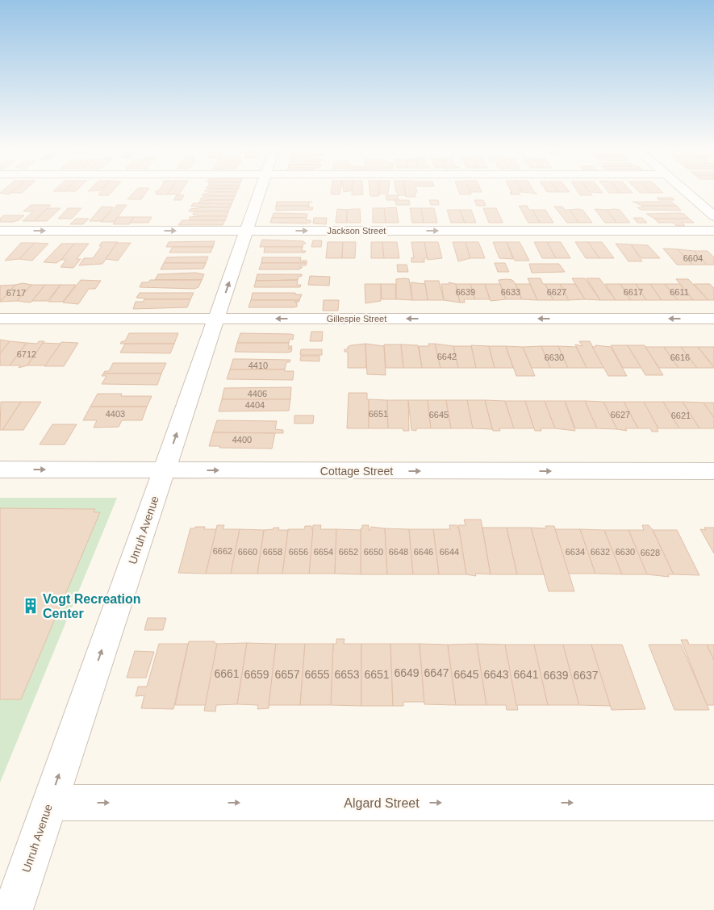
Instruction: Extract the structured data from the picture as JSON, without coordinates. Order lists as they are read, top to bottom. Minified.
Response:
{"streets":{"street":["Jackson Street","Gillespie Street","Cottage Street","Unruh Avenue","Algard Street"]},"crossings":[["Jackson Street","Unruh Avenue"],["Gillespie Street","Unruh Avenue"],["Cottage Street","Unruh Avenue"],["Unruh Avenue","Algard Street"]],"one_way":["Jackson Street","Gillespie Street","Cottage Street","Unruh Avenue","Algard Street"],"places":{"building":["Vogt Recreation Center"]},"house_numbers":["6604","6639","6633","6627","6617","6611","6717","6712","6642","6630","6616","4410","4406","4404","4403","6651","6645","6627","6621","4400","6662","6660","6658","6656","6654","6652","6650","6648","6646","6644","6634","6632","6630","6628","6649","6647","6661","6659","6657","6655","6653","6651","6645","6643","6641","6639","6637"]}
